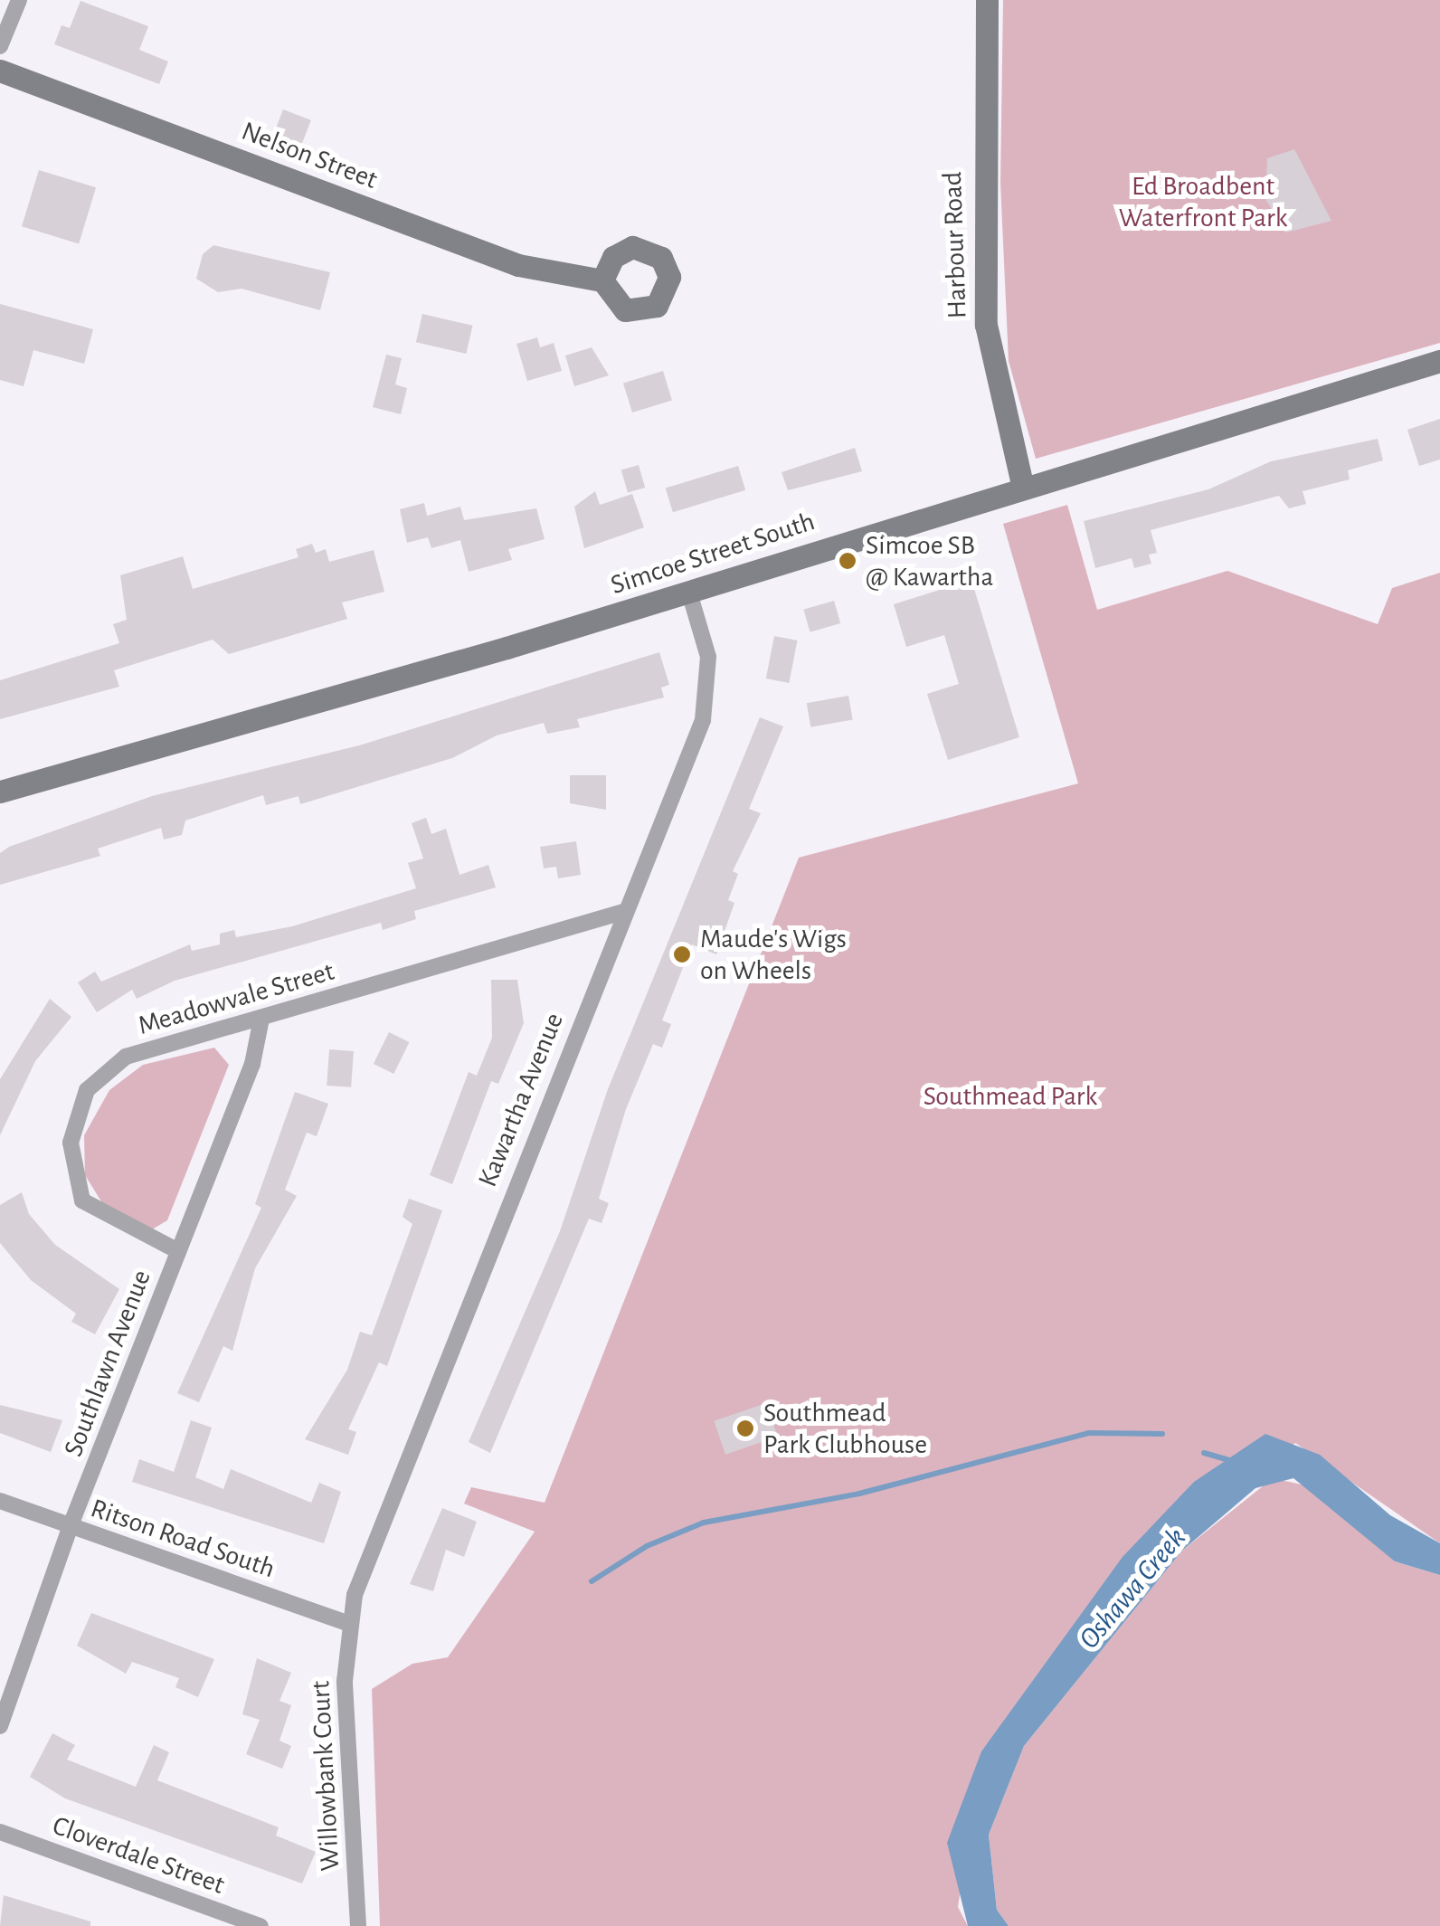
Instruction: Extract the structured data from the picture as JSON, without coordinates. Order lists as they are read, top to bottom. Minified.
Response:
{"streets":{"street":["Nelson Street","Harbour Road","Simcoe Street South","Meadowvale Street","Kawartha Avenue","Southlawn Avenue","Ritson Road South","Willowbank Court","Cloverdale Street"]},"crossings":[["Harbour Road","Simcoe Street South"],["Simcoe Street South","Kawartha Avenue"],["Meadowvale Street","Kawartha Avenue"],["Meadowvale Street","Southlawn Avenue"],["Kawartha Avenue","Ritson Road South"],["Kawartha Avenue","Willowbank Court"],["Southlawn Avenue","Ritson Road South"],["Ritson Road South","Willowbank Court"]],"water":["Oshawa Creek"],"parks":["Ed Broadbent Waterfront Park","Southmead Park"],"places":["Simcoe SB @ Kawartha","Maude's Wigs on Wheels","Southmead Park Clubhouse"]}
